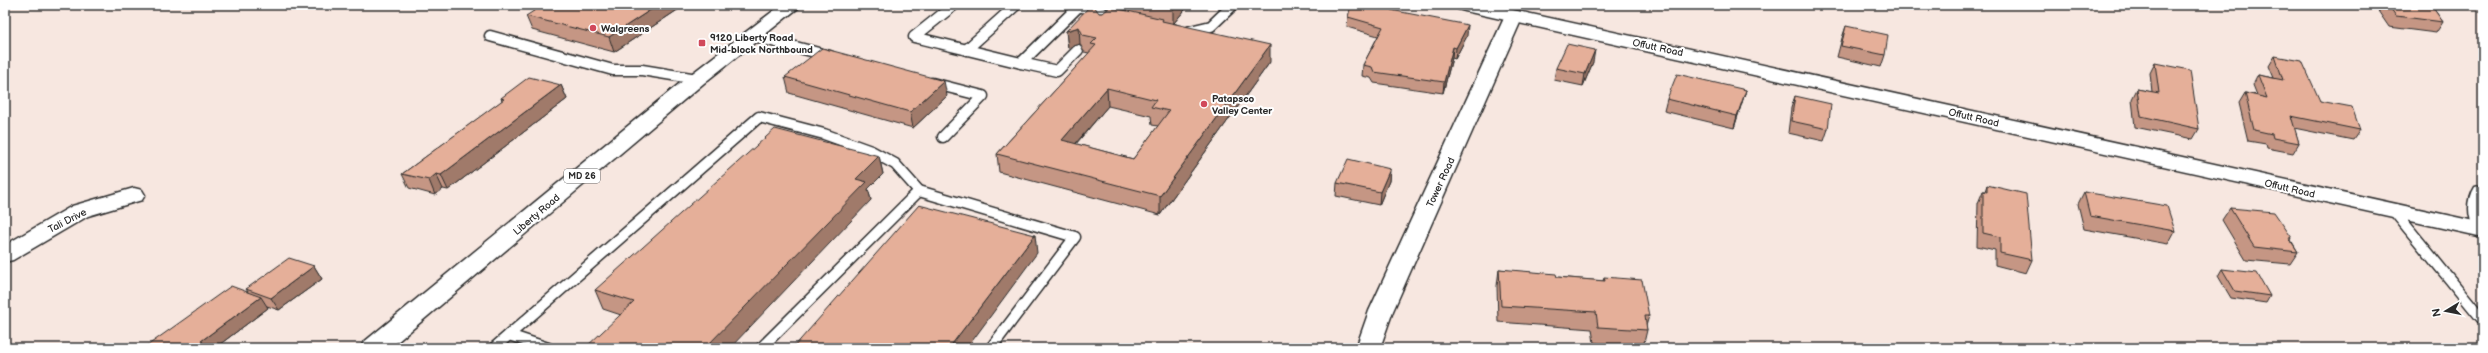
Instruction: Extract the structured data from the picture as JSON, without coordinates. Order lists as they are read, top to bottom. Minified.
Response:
{"streets":{"street":["Offutt Road","MD 26","Tower Road","Liberty Road","Tali Drive"]},"crossings":[["Offutt Road","Tower Road"]],"places":{"other":["Walgreens","Patapsco Valley Center"],"transit":["9120 Liberty Road Mid-block Northbound"]},"north":"left"}
